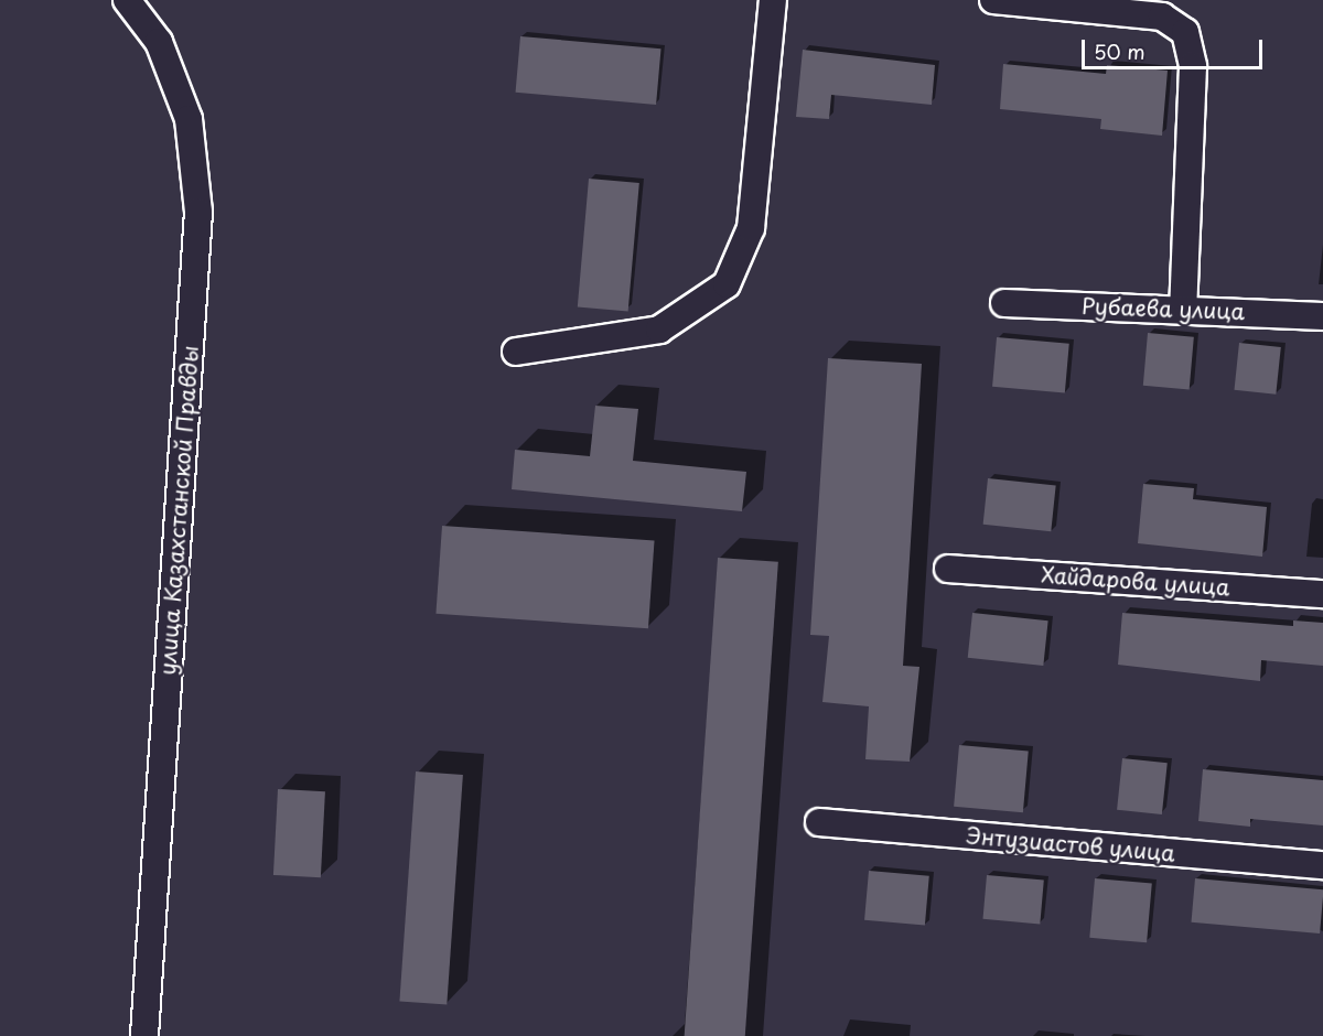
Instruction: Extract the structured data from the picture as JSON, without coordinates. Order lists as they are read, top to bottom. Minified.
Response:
{"streets":{"street":["Рубаева улица","улица Казахстанской Правды","Хайдарова улица","Энтузиастов улица"]},"scale_bar":"50 m"}
